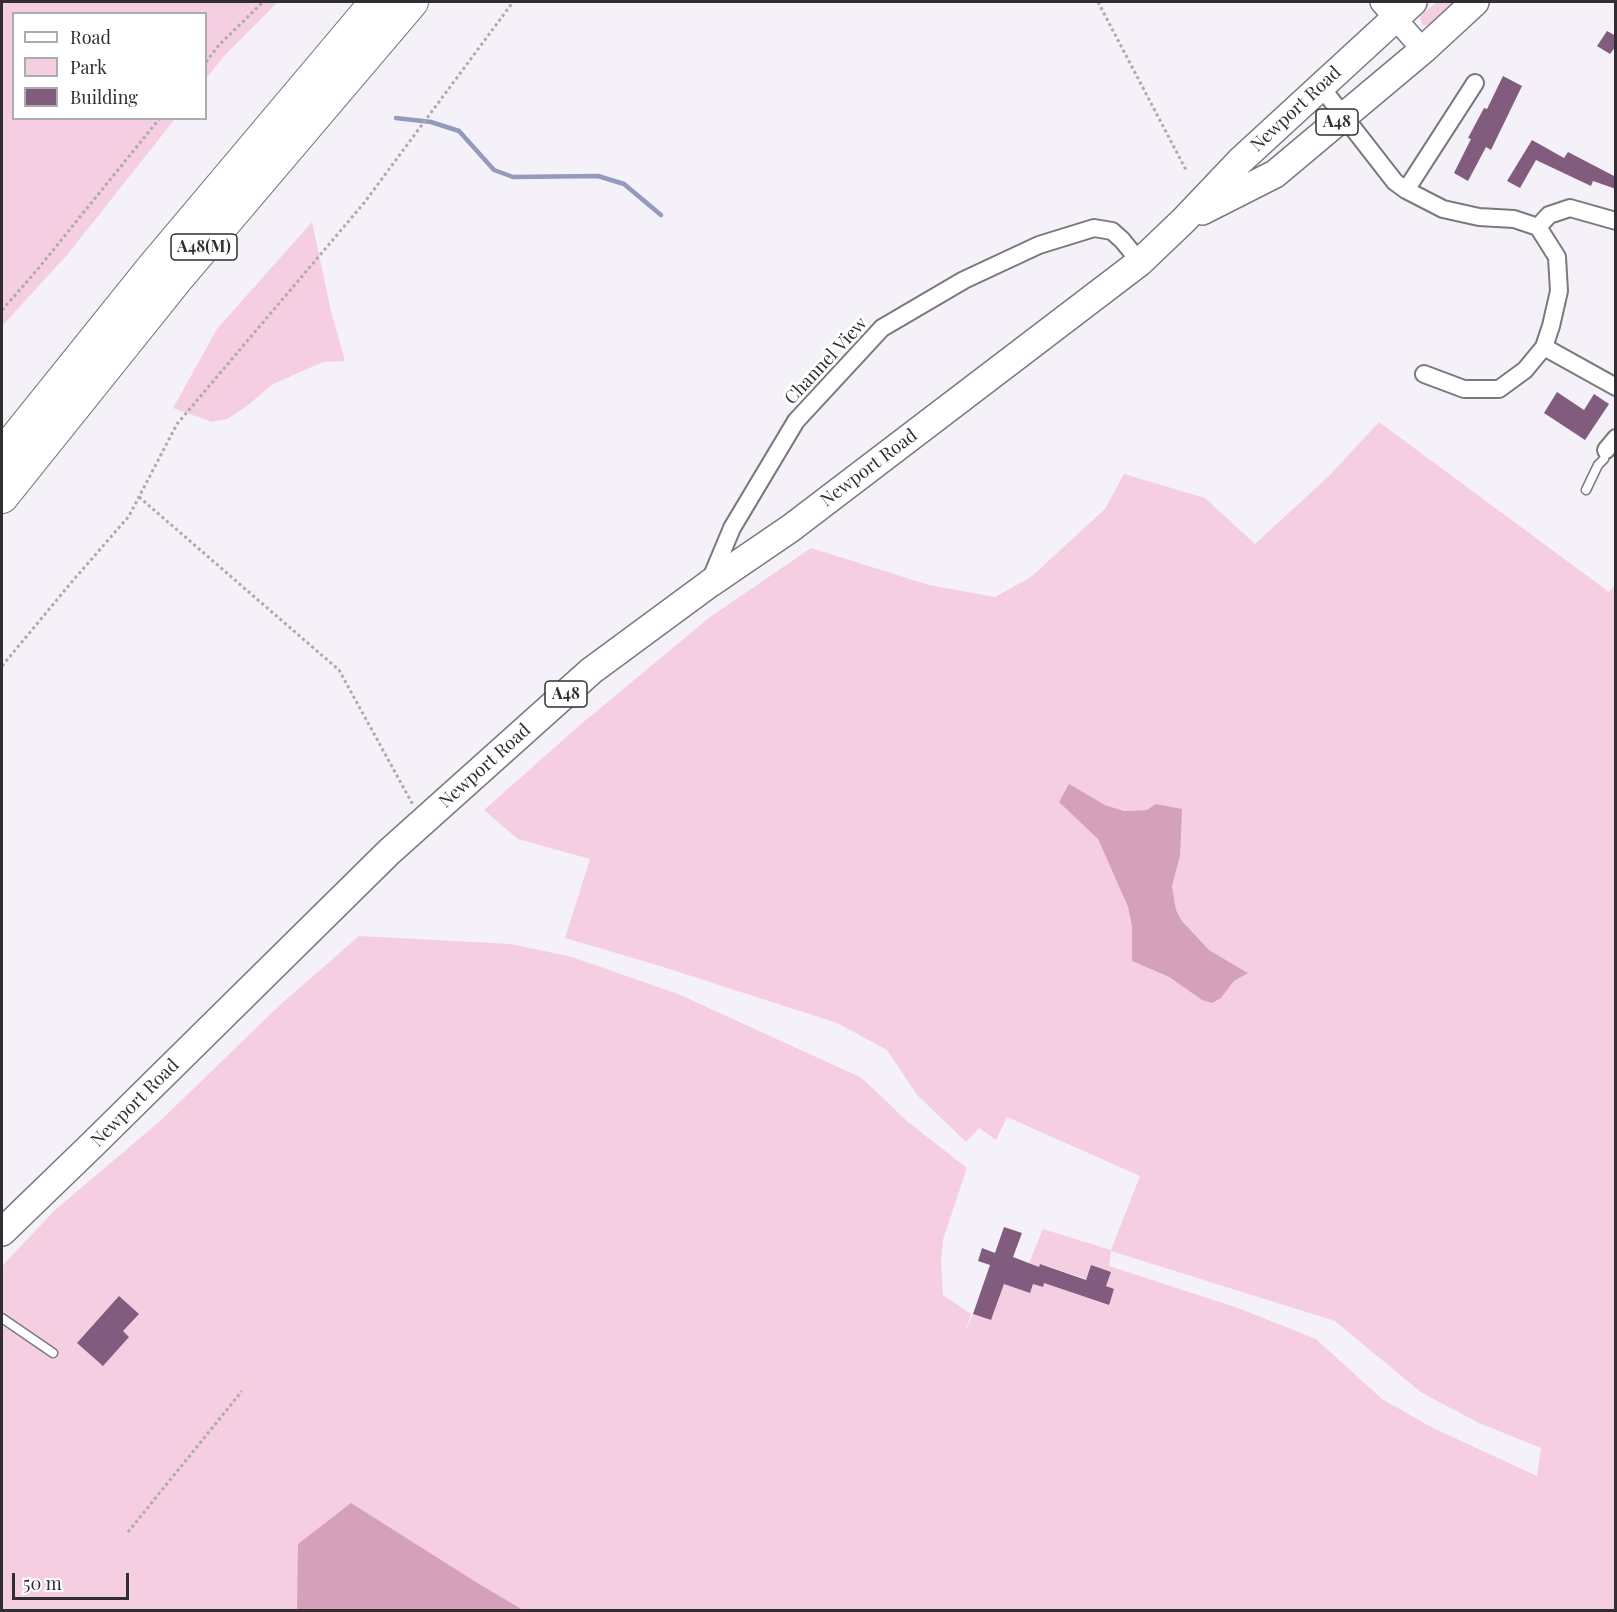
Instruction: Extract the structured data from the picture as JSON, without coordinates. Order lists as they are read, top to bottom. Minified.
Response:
{"streets":{"highway":["A48(M)"],"main road":["Newport Road","A48"],"street":["Channel View"]},"crossings":[["Newport Road","Channel View"]],"legend":["Road","Park","Building"],"scale_bar":"50 m"}
